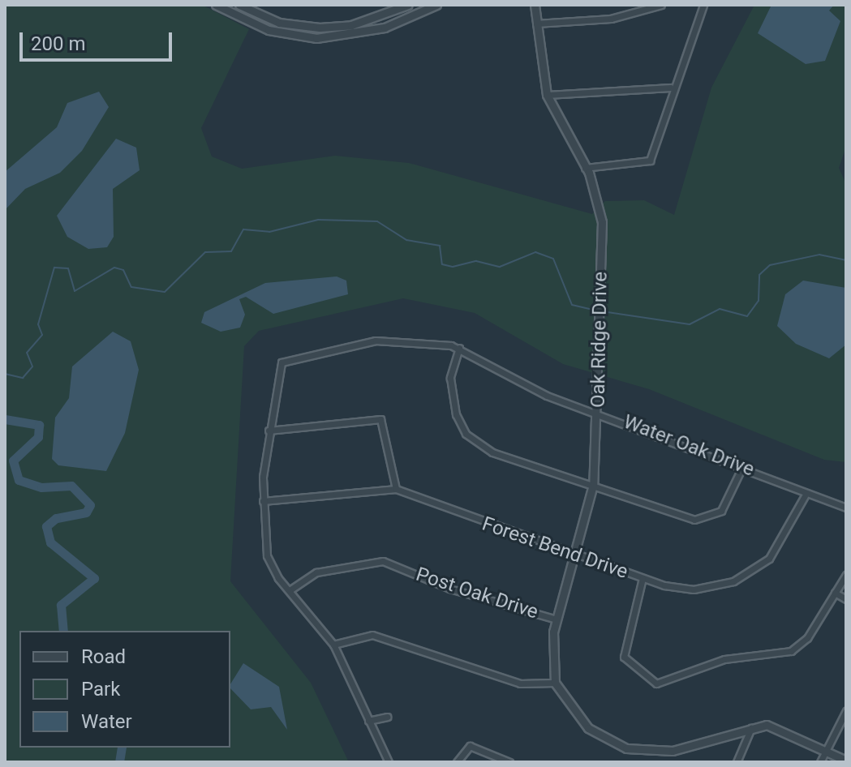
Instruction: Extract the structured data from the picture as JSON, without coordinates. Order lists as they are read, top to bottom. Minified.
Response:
{"streets":{"street":["Oak Ridge Drive","Water Oak Drive","Forest Bend Drive","Post Oak Drive"]},"crossings":[["Oak Ridge Drive","Water Oak Drive"],["Oak Ridge Drive","Forest Bend Drive"],["Oak Ridge Drive","Post Oak Drive"],["Water Oak Drive","Forest Bend Drive"]],"legend":["Road","Park","Water"],"scale_bar":"200 m"}
